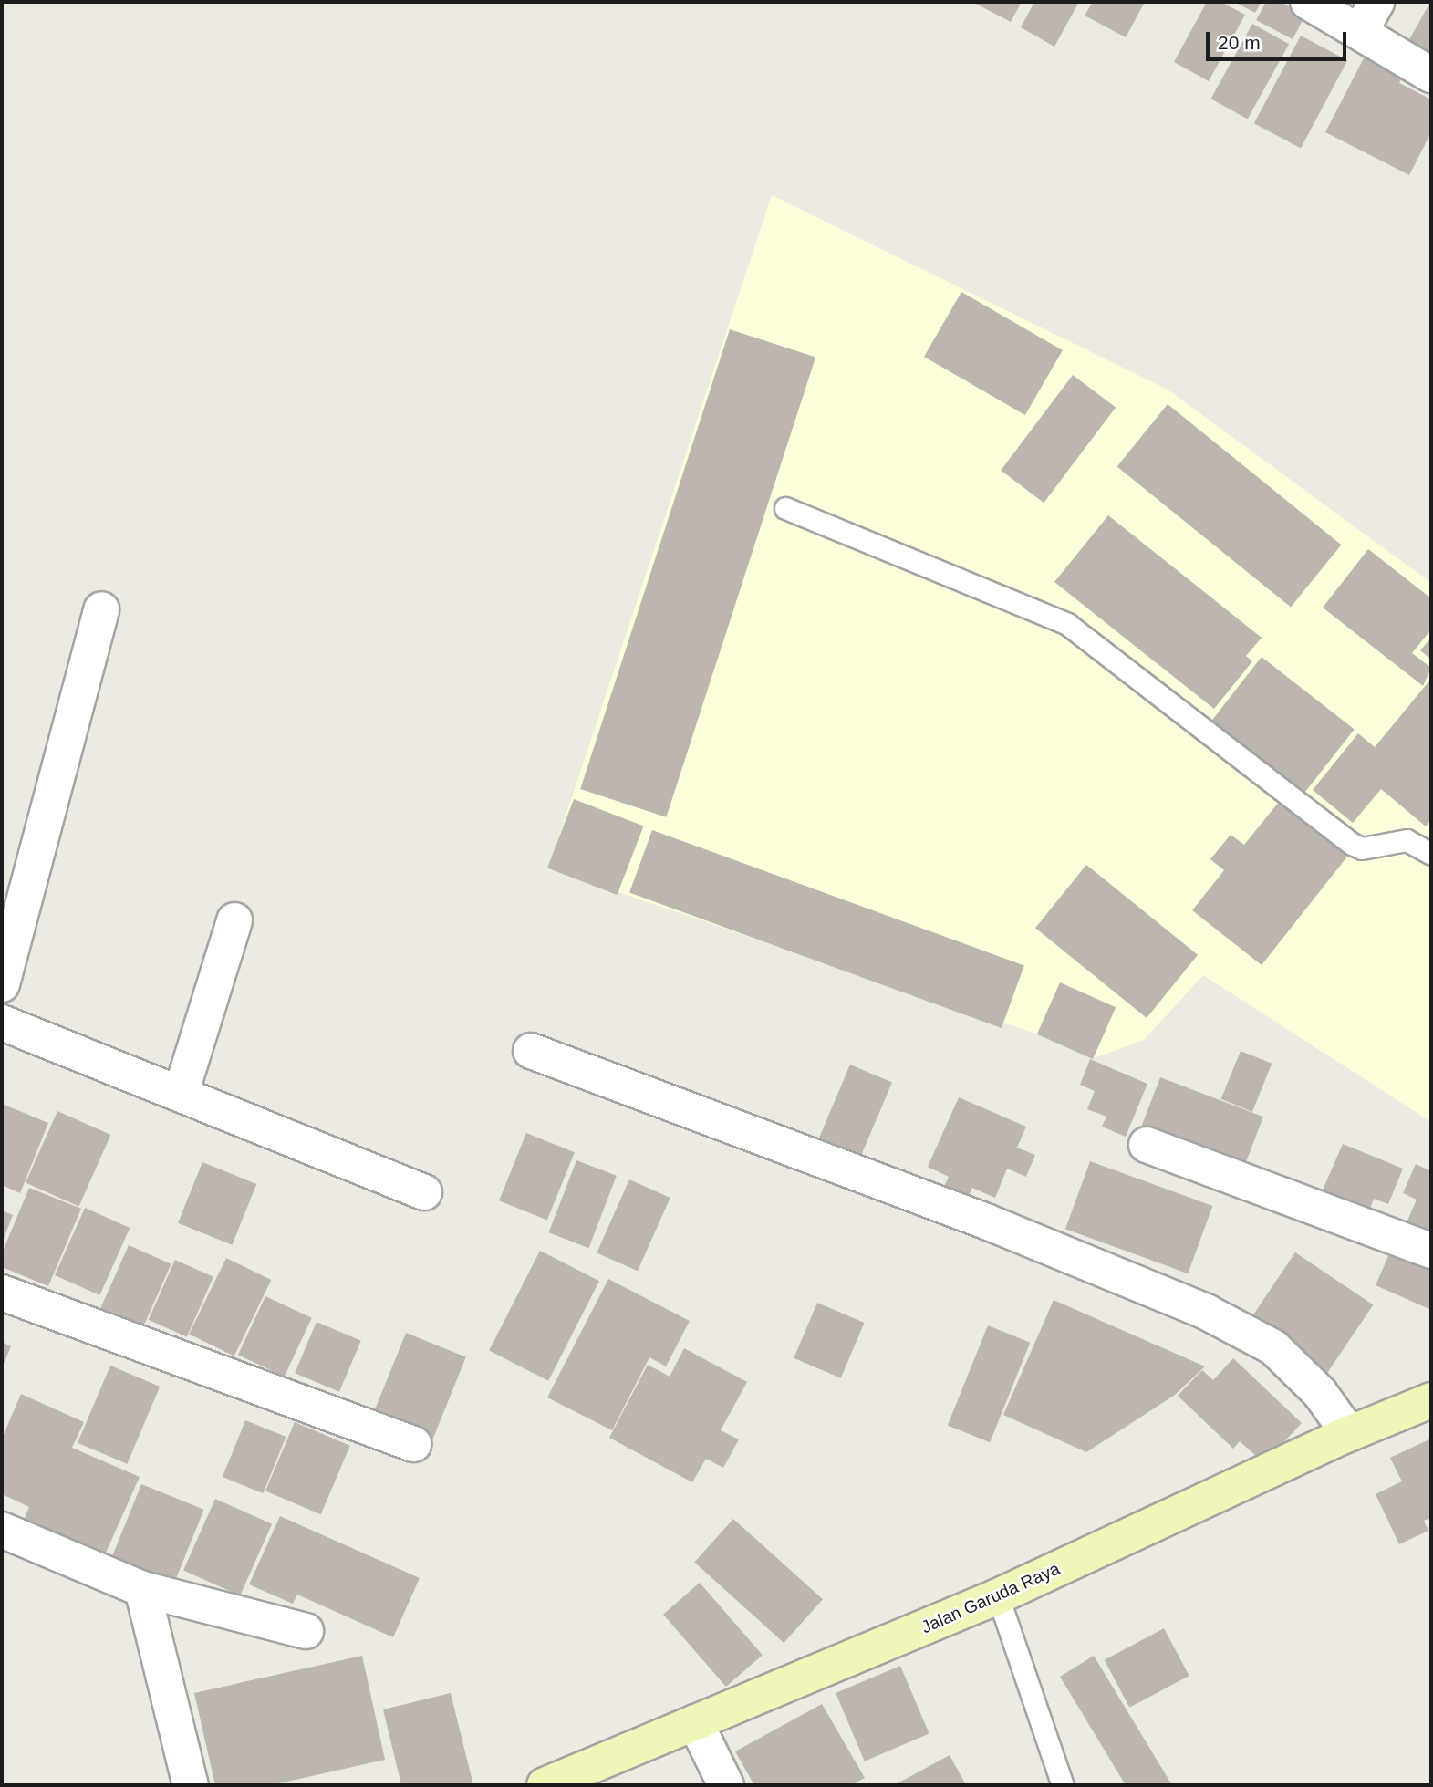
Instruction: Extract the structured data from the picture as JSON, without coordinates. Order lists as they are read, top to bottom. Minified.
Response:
{"streets":{"street":["Jalan Garuda Raya"]},"scale_bar":"20 m"}
